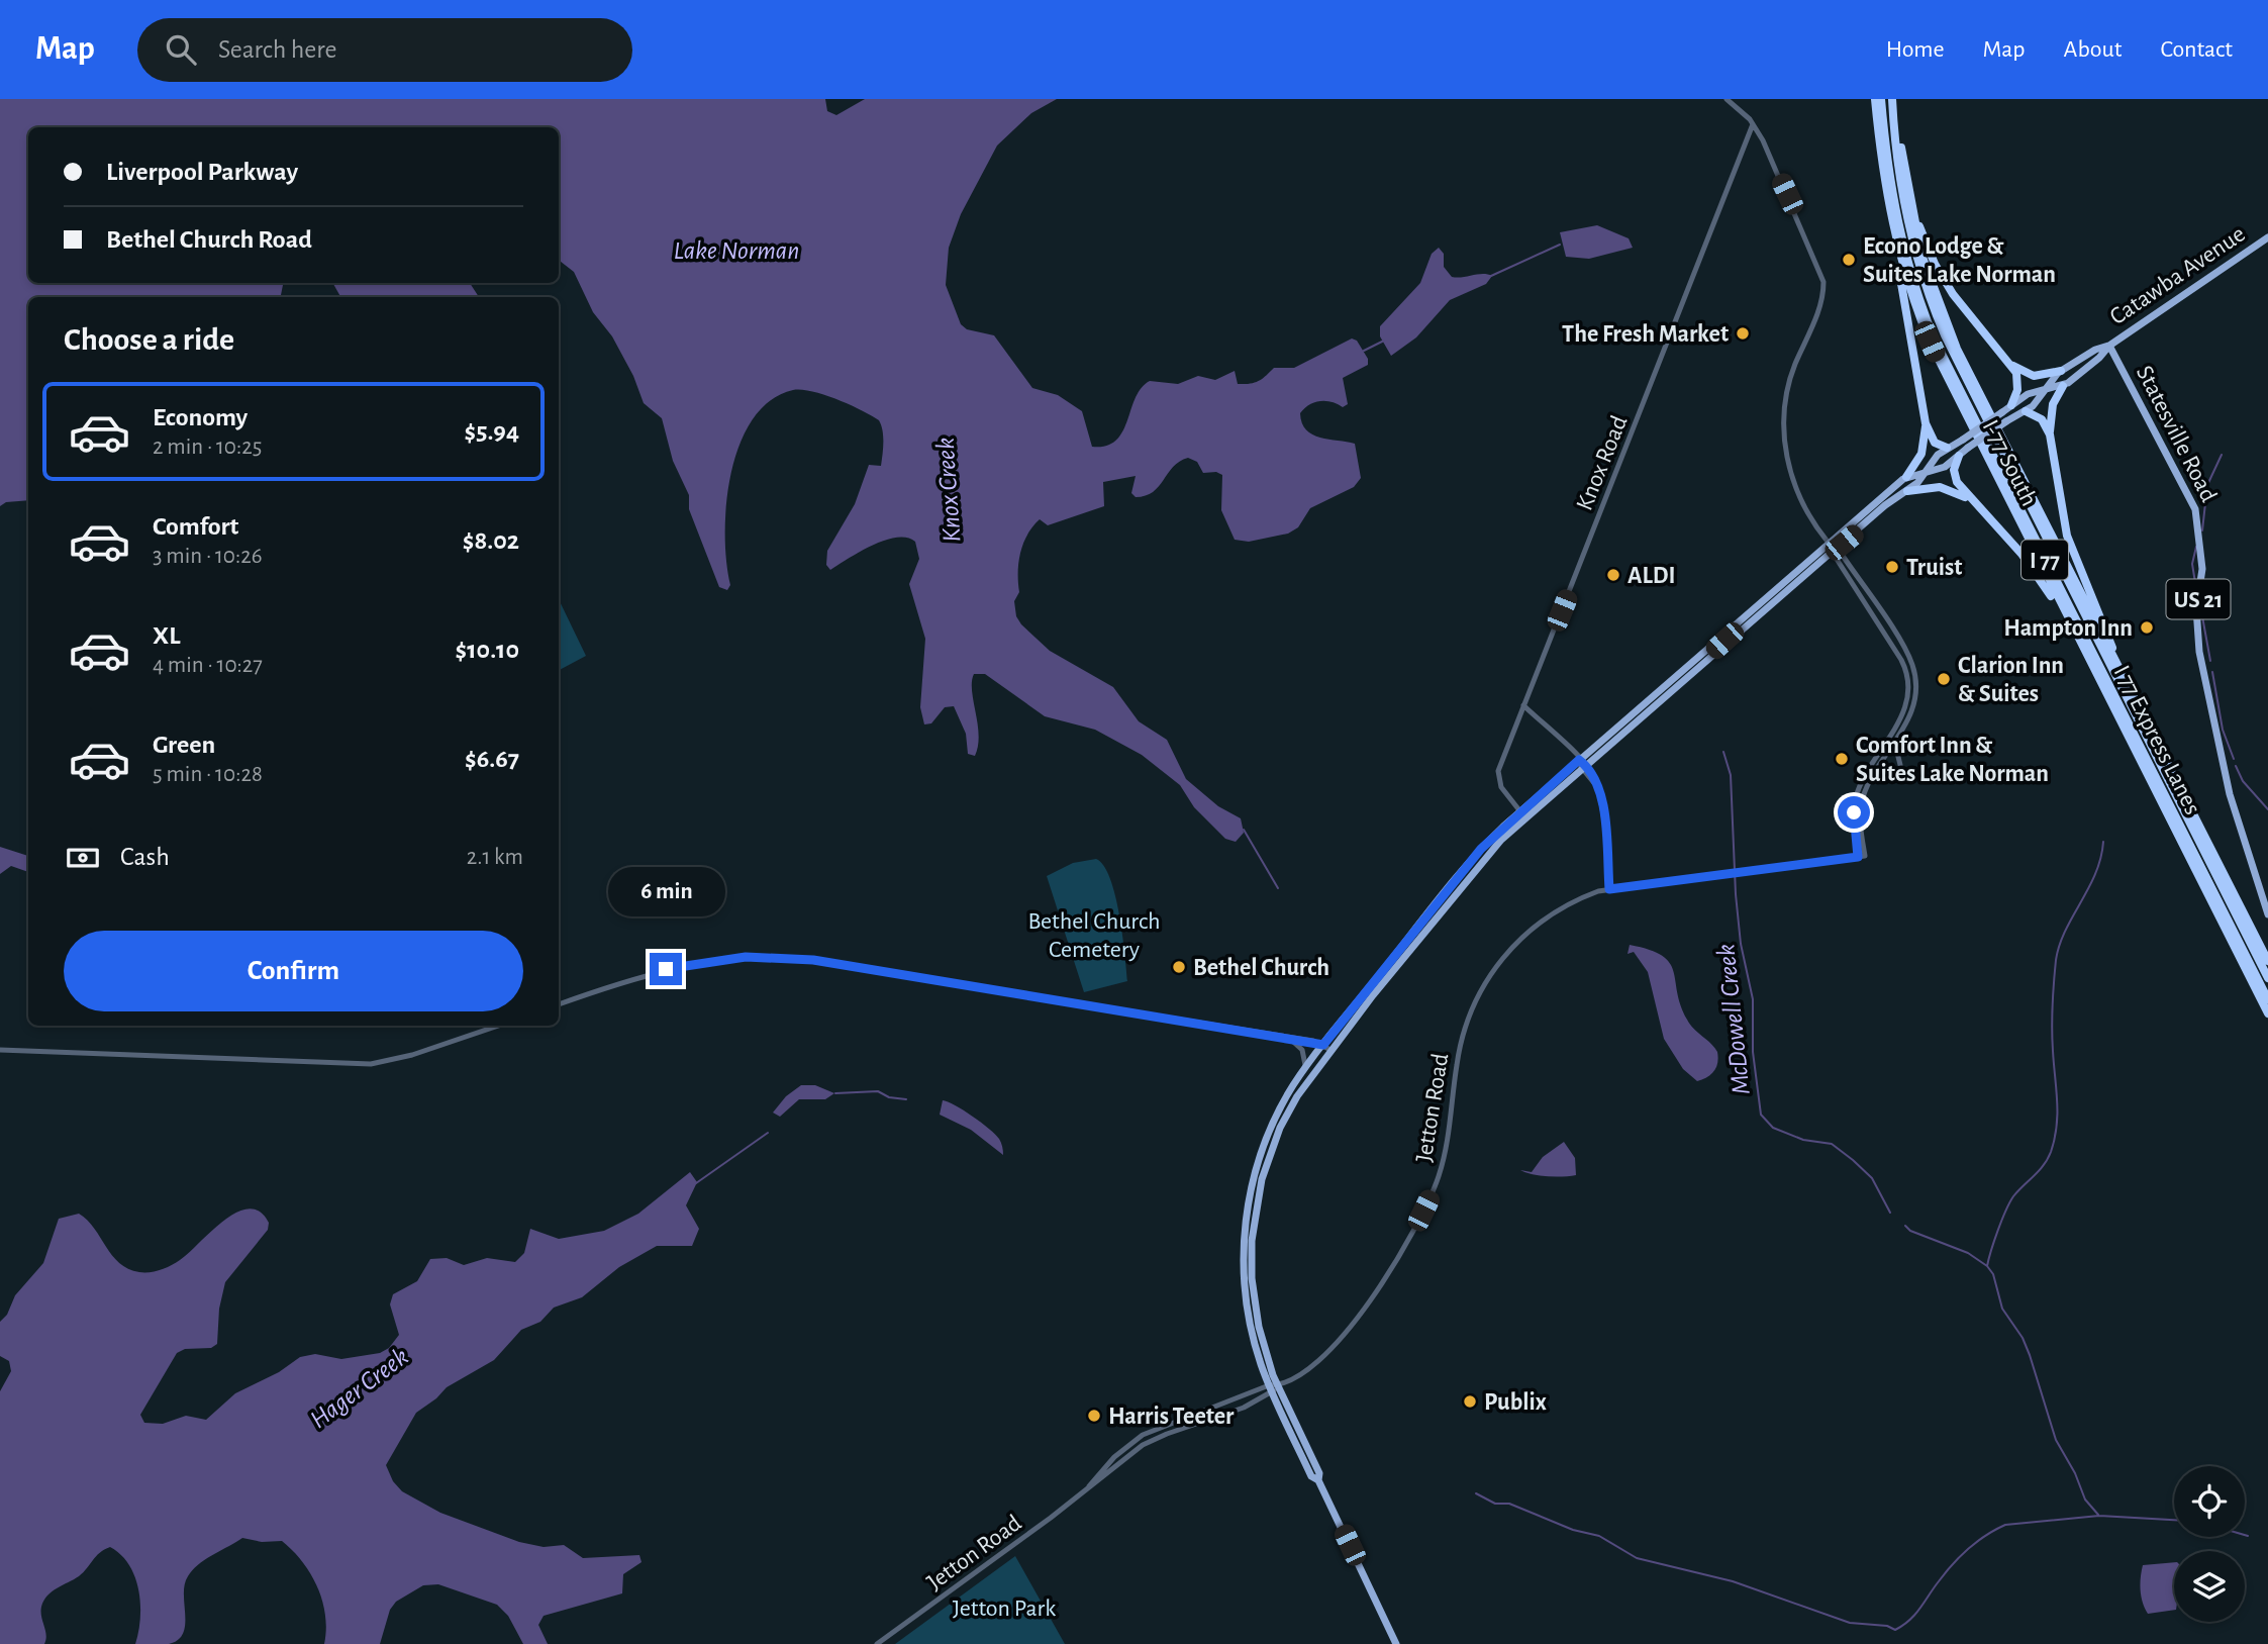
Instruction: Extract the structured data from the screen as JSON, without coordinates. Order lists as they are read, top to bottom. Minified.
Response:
{"streets":{"highway":["I-77 South","I 77","I 77 Express Lanes"],"main road":["Catawba Avenue","Statesville Road","US 21"],"street":["Knox Road","Jetton Road"]},"crossings":[["Catawba Avenue","Statesville Road"],["I 77","I 77 Express Lanes"]],"water":["Lake Norman","Knox Creek","McDowell Creek","Hager Creek"],"parks":["Bethel Church Cemetery","Jetton Park"],"places":["Econo Lodge & Suites Lake Norman","The Fresh Market","Truist","ALDI","Hampton Inn","Clarion Inn & Suites","Comfort Inn & Suites Lake Norman","Bethel Church","Publix","Harris Teeter"],"page":{"header":"Map","search":"Search here","nav":["Home","Map","About","Contact"],"banner":["Liverpool Parkway","Bethel Church Road"],"heading":"Choose a ride","list":[{"name":"Economy","note":"2 min · 10:25","value":"$5.94"},{"name":"Comfort","note":"3 min · 10:26","value":"$8.02"},{"name":"XL","note":"4 min · 10:27","value":"$10.10"},{"name":"Green","note":"5 min · 10:28","value":"$6.67"}],"pay":["Cash","2.1 km"],"bubble":"6 min","buttons":"Confirm"}}
